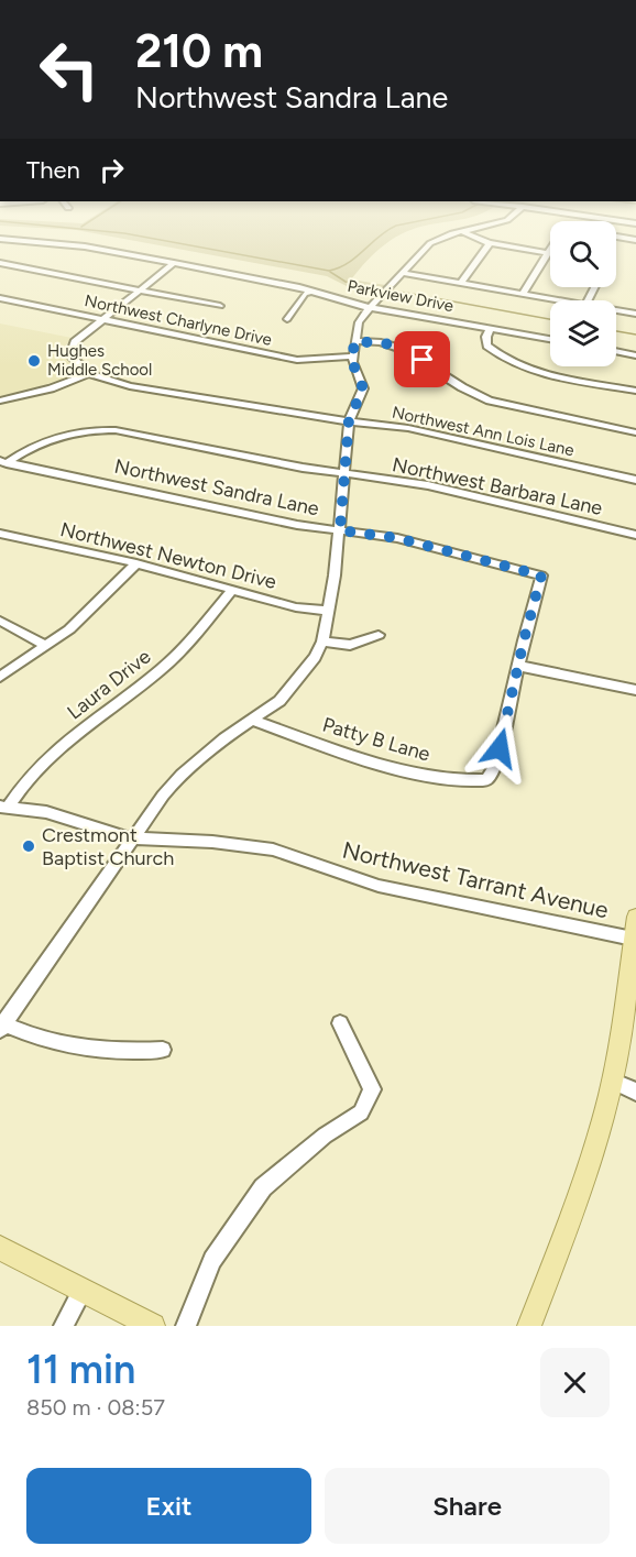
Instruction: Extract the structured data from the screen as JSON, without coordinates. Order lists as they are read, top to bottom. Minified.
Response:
{"streets":{"street":["Parkview Drive","Northwest Charlyne Drive","Northwest Ann Lois Lane","Northwest Barbara Lane","Northwest Sandra Lane","Northwest Newton Drive","Laura Drive","Patty B Lane","Northwest Tarrant Avenue"]},"crossings":[["Northwest Barbara Lane","Northwest Sandra Lane"],["Northwest Sandra Lane","Patty B Lane"],["Northwest Newton Drive","Laura Drive"],["Laura Drive","Northwest Tarrant Avenue"]],"places":["Hughes Middle School","Crestmont Baptist Church"],"page":{"turn":["210 m","Northwest Sandra Lane"],"then":"Then","heading":["11 min","850 m · 08:57"],"buttons":["Exit","Share"]}}
